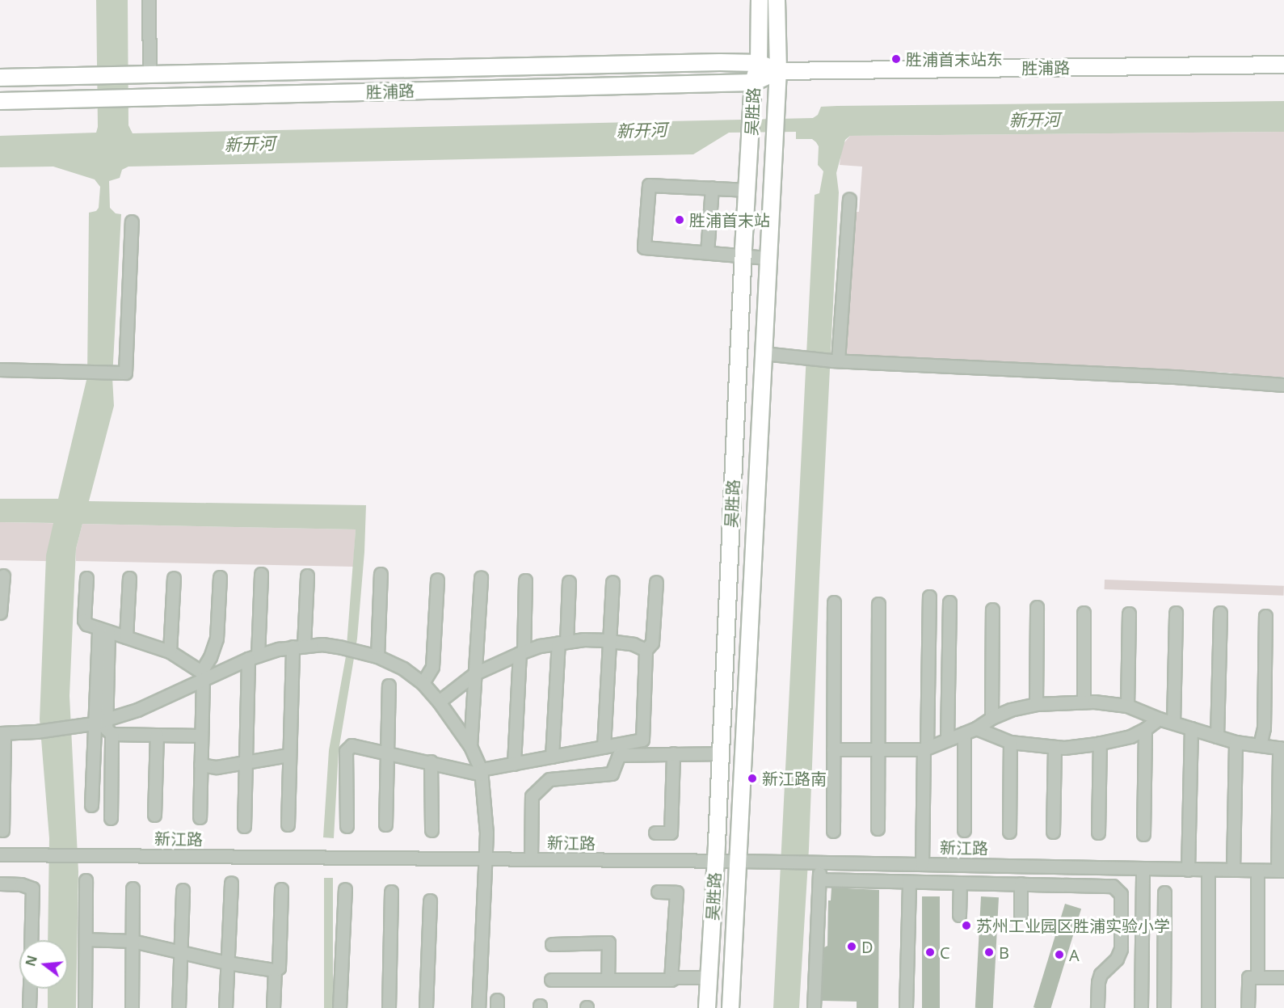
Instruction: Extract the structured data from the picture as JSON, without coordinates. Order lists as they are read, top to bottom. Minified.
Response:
{"streets":{"main road":["胜浦路","吴胜路"],"street":["新江路"]},"crossings":[["胜浦路","吴胜路"],["吴胜路","新江路"]],"water":["新开河"],"places":["胜浦首末站东","胜浦首末站","新江路南","苏州工业园区胜浦实验小学","D","C","B","A"],"north":"left"}
